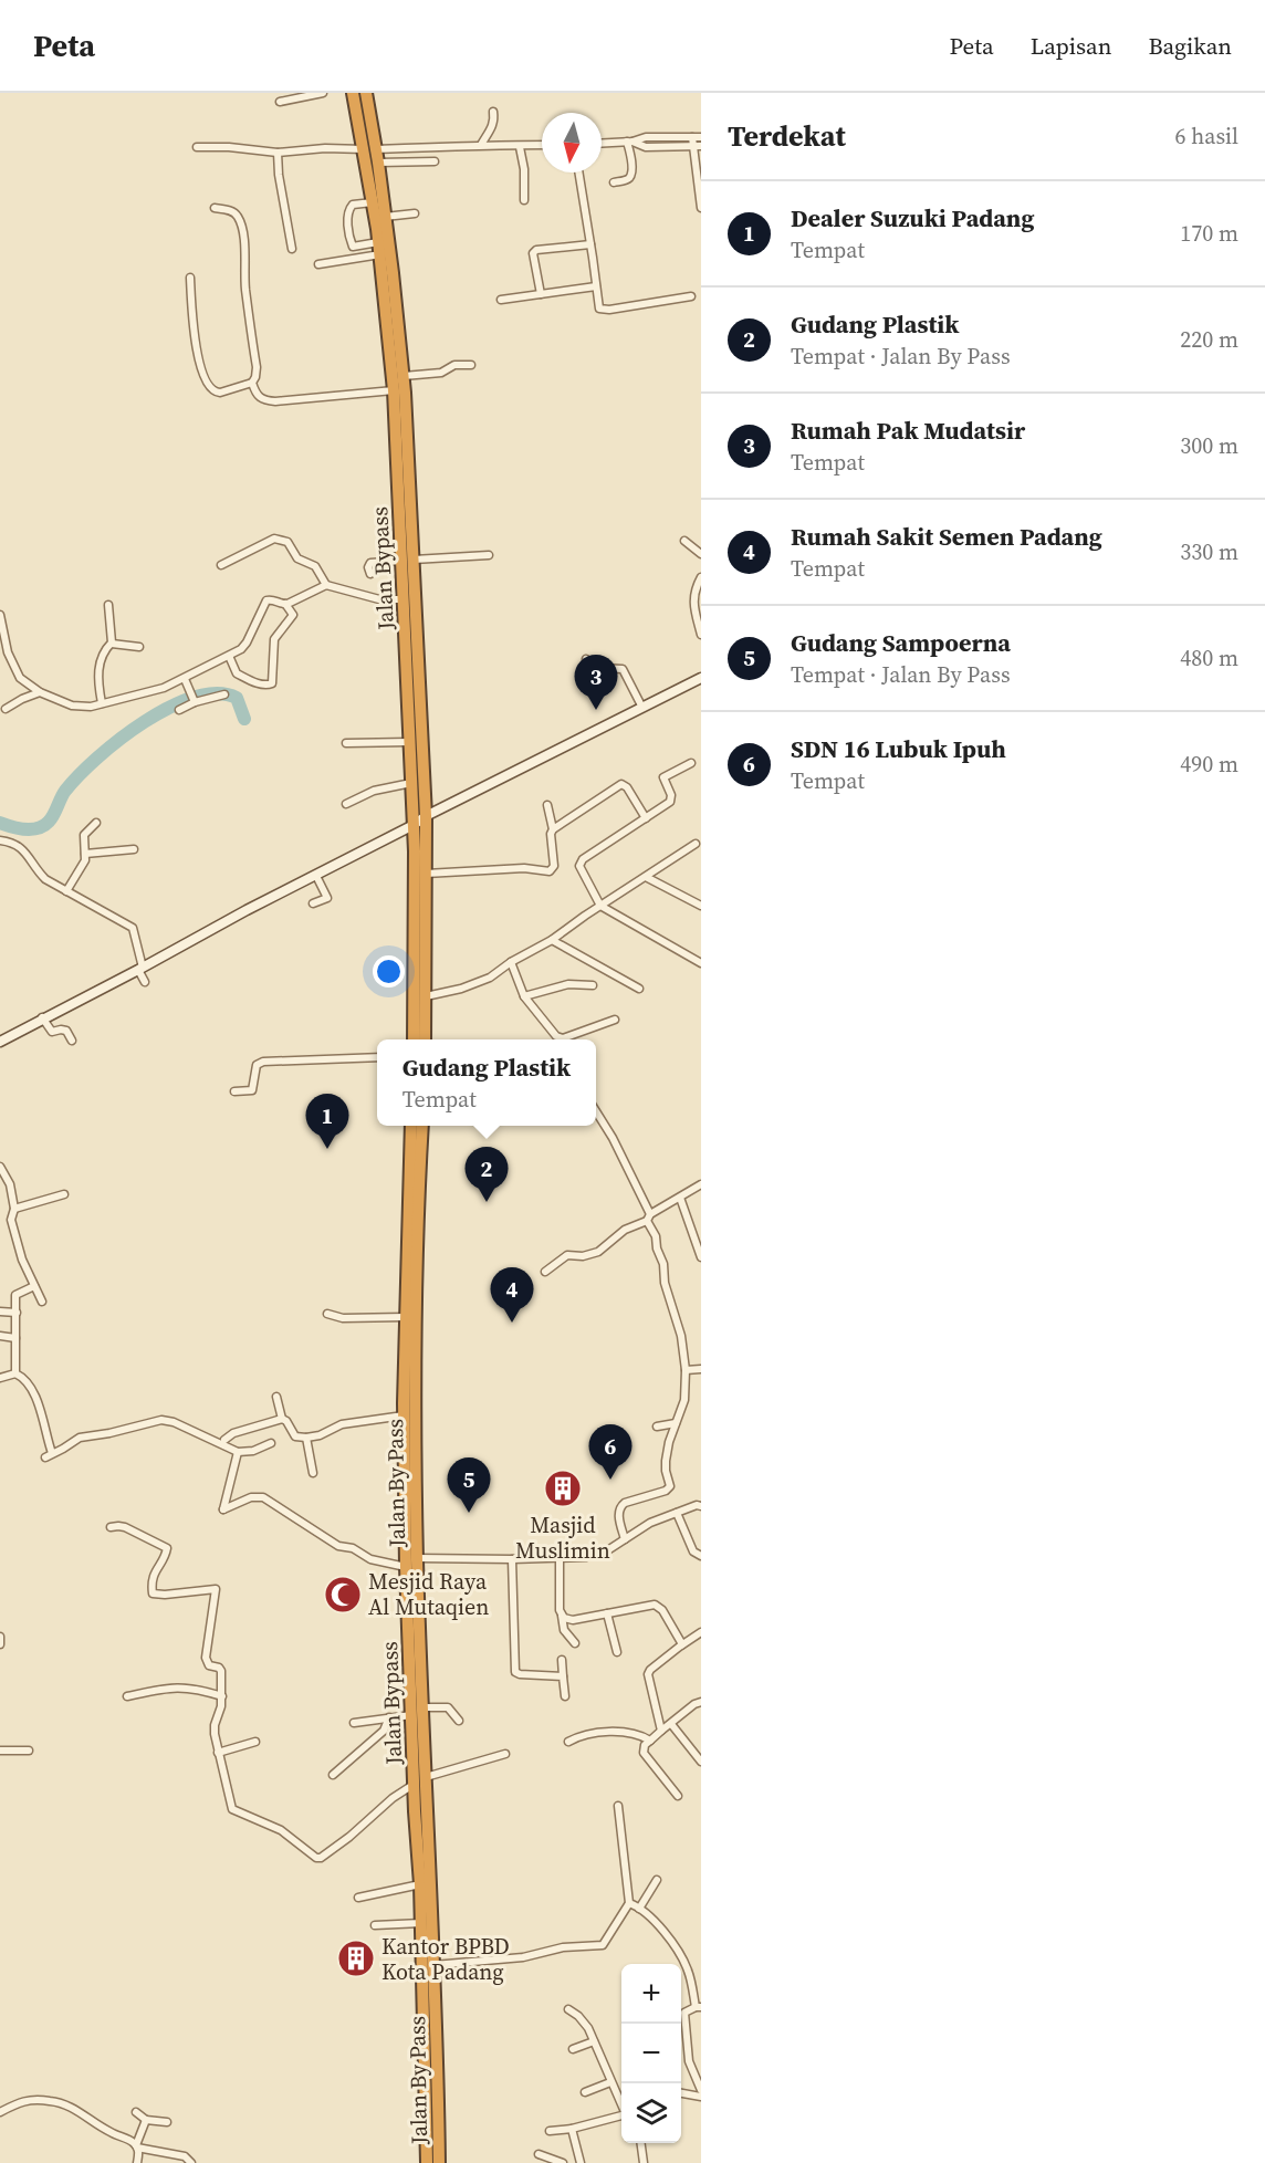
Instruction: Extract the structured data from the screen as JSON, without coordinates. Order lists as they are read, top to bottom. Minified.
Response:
{"streets":{"highway":["Jalan Bypass","Jalan By Pass"]},"crossings":[["Jalan Bypass","Jalan By Pass"]],"places":{"building":["Masjid Muslimin","Kantor BPBD Kota Padang"],"mosque":["Mesjid Raya Al Mutaqien"]},"north":"bottom","page":{"header":"Peta","nav":["Peta","Lapisan","Bagikan"],"heading":["Terdekat","6 hasil"],"list":[{"mark":"1","name":"Dealer Suzuki Padang","note":"Tempat","value":"170 m"},{"mark":"2","name":"Gudang Plastik","note":"Tempat · Jalan By Pass","value":"220 m"},{"mark":"3","name":"Rumah Pak Mudatsir","note":"Tempat","value":"300 m"},{"mark":"4","name":"Rumah Sakit Semen Padang","note":"Tempat","value":"330 m"},{"mark":"5","name":"Gudang Sampoerna","note":"Tempat · Jalan By Pass","value":"480 m"},{"mark":"6","name":"SDN 16 Lubuk Ipuh","note":"Tempat","value":"490 m"}],"pins":["3","1","2","4","6","5"],"popup":["Gudang Plastik","Tempat"],"map_buttons":["+","−"]}}
